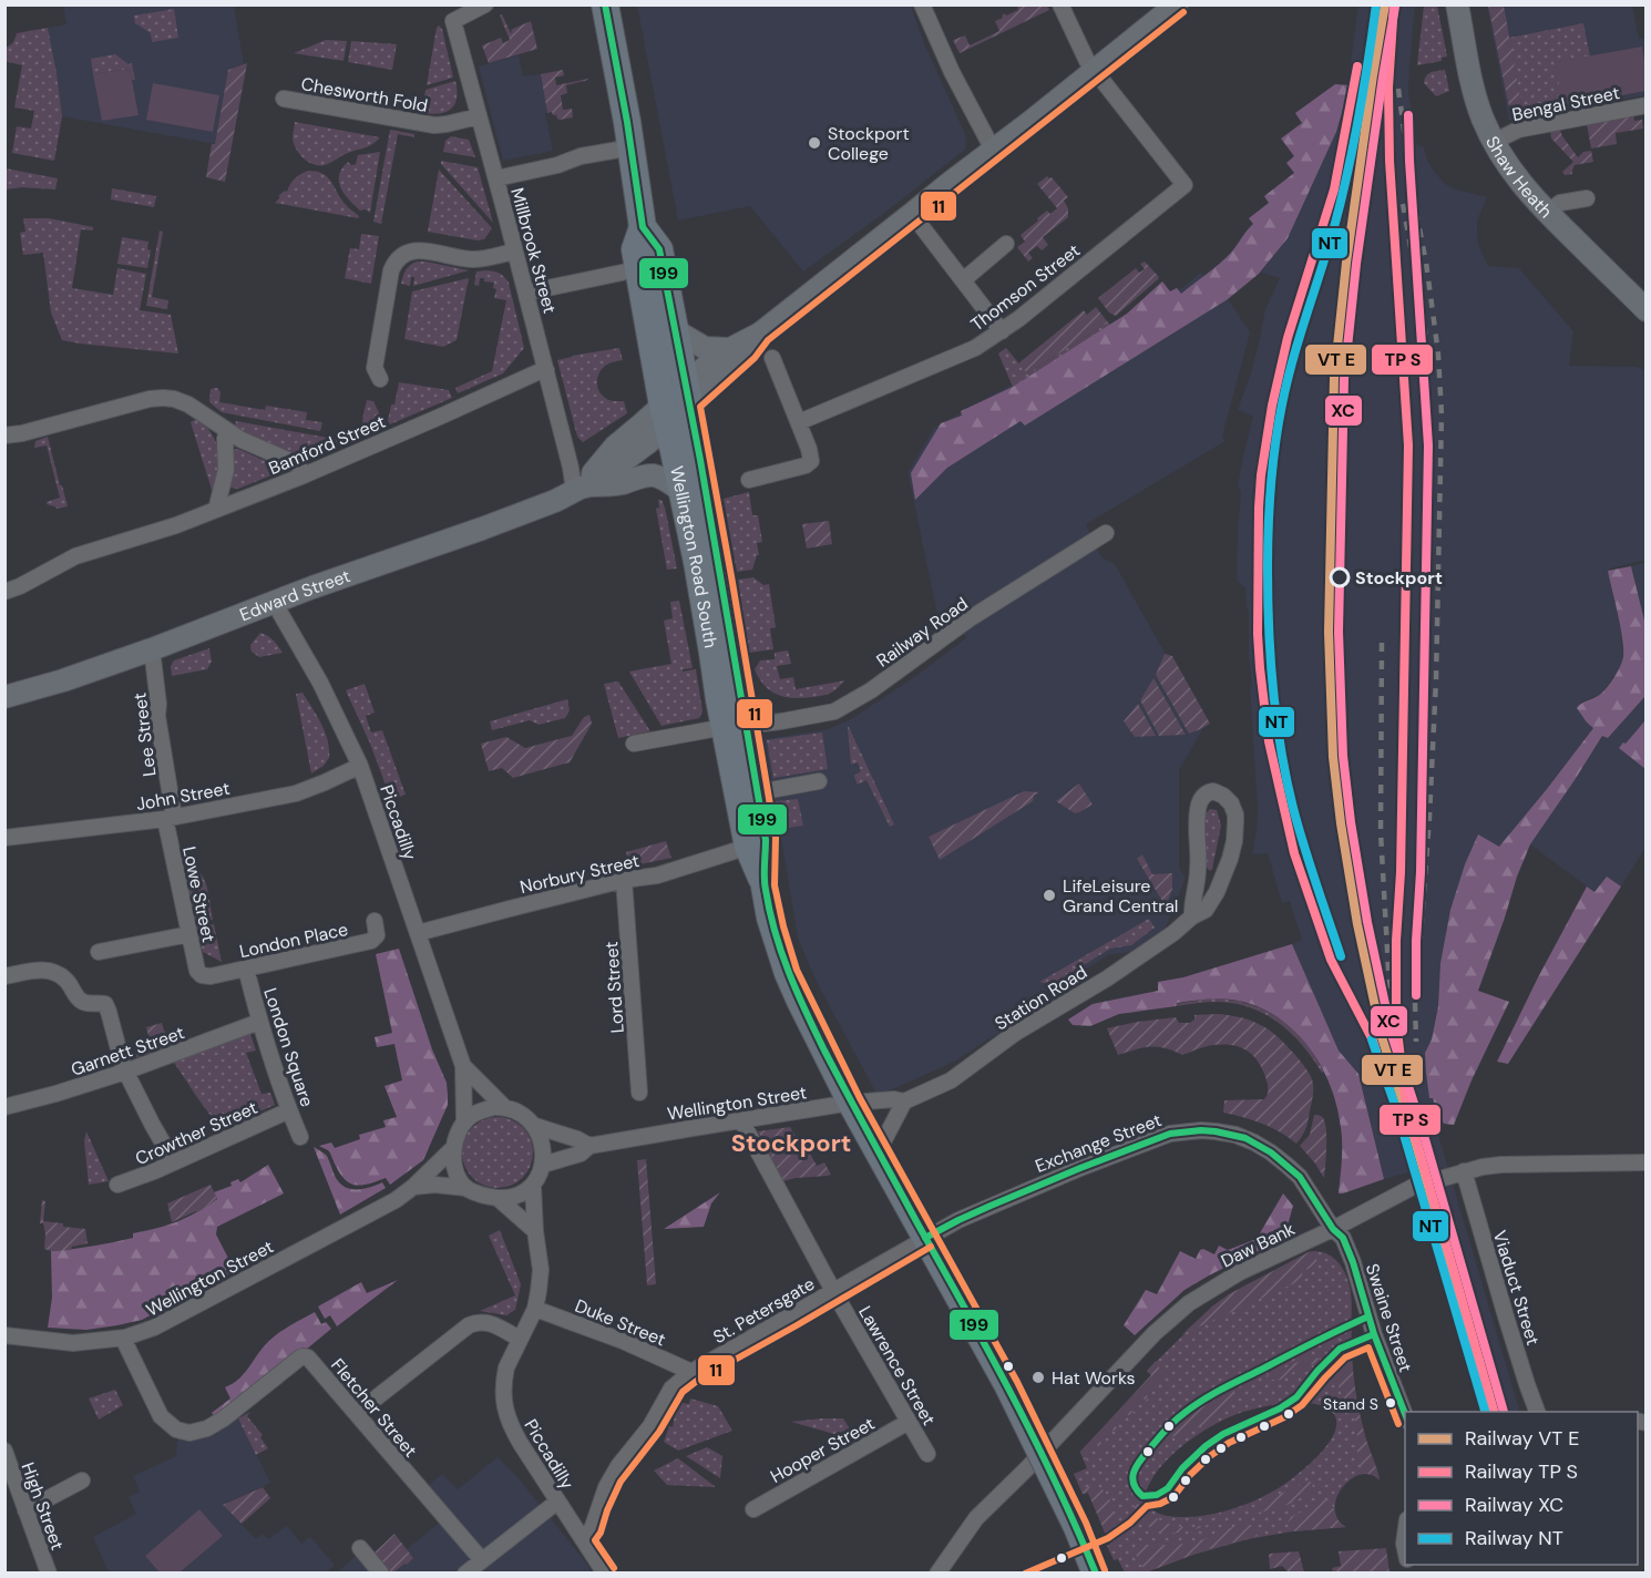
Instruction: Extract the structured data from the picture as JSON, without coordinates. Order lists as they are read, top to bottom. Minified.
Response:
{"streets":{"highway":["Wellington Road South"],"main road":["Shaw Heath","Edward Street"],"street":["Chesworth Fold","Bengal Street","Millbrook Street","Thomson Street","Bamford Street","Railway Road","Lee Street","John Street","Piccadilly","Norbury Street","Lowe Street","London Place","Lord Street","Station Road","London Square","Garnett Street","Wellington Street","Crowther Street","Exchange Street","Daw Bank","Viaduct Street","St. Petersgate","Swaine Street","Duke Street","Lawrence Street","Fletcher Street","Hooper Street","High Street"]},"crossings":[["Chesworth Fold","Millbrook Street"],["Bengal Street","Shaw Heath"],["Millbrook Street","Bamford Street"],["Millbrook Street","Edward Street"],["Wellington Road South","Edward Street"],["Wellington Road South","Railway Road"],["Wellington Road South","Norbury Street"],["Wellington Road South","Station Road"],["Wellington Road South","Wellington Street"],["Wellington Road South","Exchange Street"],["Wellington Road South","St. Petersgate"],["Edward Street","Lee Street"],["Edward Street","Piccadilly"],["Lee Street","John Street"],["Lee Street","Lowe Street"],["John Street","Piccadilly"],["John Street","Lowe Street"],["Piccadilly","Norbury Street"],["Piccadilly","Wellington Street"],["Piccadilly","St. Petersgate"],["Piccadilly","Duke Street"],["Norbury Street","Lord Street"],["Lowe Street","London Place"],["London Place","London Square"],["Station Road","Wellington Street"],["London Square","Garnett Street"],["London Square","Crowther Street"],["Wellington Street","Lawrence Street"],["Wellington Street","Fletcher Street"],["Exchange Street","Daw Bank"],["Exchange Street","St. Petersgate"],["Exchange Street","Swaine Street"],["Daw Bank","Viaduct Street"],["Daw Bank","Swaine Street"],["St. Petersgate","Duke Street"],["St. Petersgate","Lawrence Street"],["Lawrence Street","Hooper Street"]],"districts":["Stockport"],"places":["Stockport College","Stockport","LifeLeisure Grand Central","Hat Works","Stand S"],"lines":["rail line NT","transit line 199","rail line XC","transit line 11"],"legend":["Railway VT E","Railway TP S","Railway XC","Railway NT"]}
